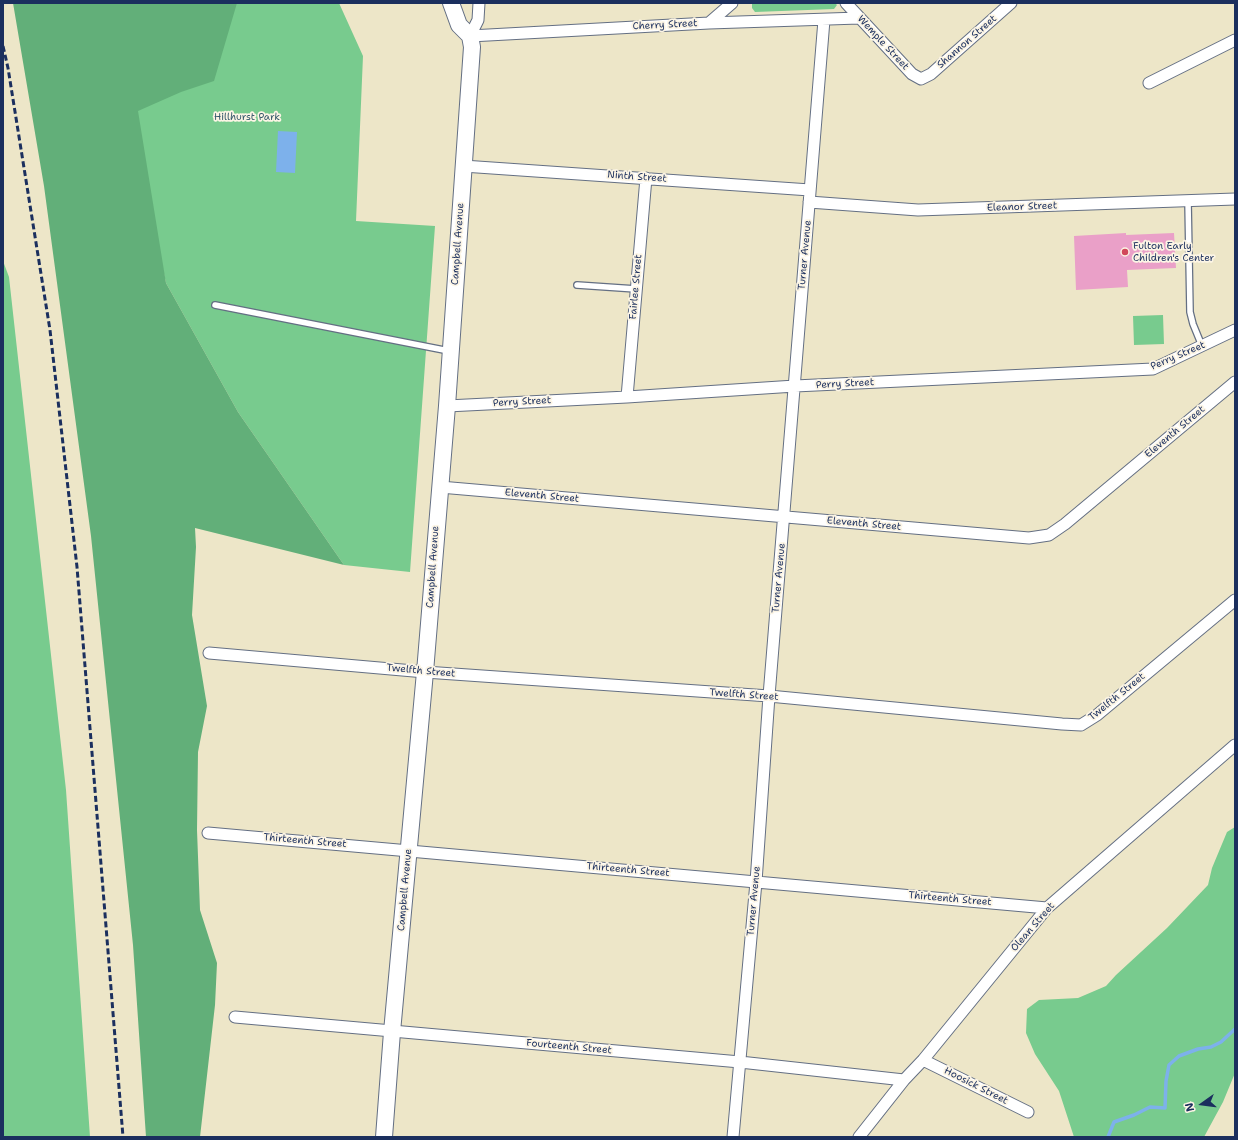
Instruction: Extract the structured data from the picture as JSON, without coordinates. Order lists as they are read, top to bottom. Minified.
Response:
{"streets":{"street":["Cherry Street","Shannon Street","Wemple Street","Ninth Street","Eleanor Street","Campbell Avenue","Turner Avenue","Fairlee Street","Perry Street","Eleventh Street","Twelfth Street","Thirteenth Street","Olean Street","Fourteenth Street","Hoosick Street"]},"crossings":[["Cherry Street","Wemple Street"],["Cherry Street","Campbell Avenue"],["Cherry Street","Turner Avenue"],["Shannon Street","Wemple Street"],["Ninth Street","Eleanor Street"],["Ninth Street","Campbell Avenue"],["Ninth Street","Turner Avenue"],["Ninth Street","Fairlee Street"],["Eleanor Street","Turner Avenue"],["Campbell Avenue","Perry Street"],["Campbell Avenue","Eleventh Street"],["Campbell Avenue","Twelfth Street"],["Campbell Avenue","Thirteenth Street"],["Campbell Avenue","Fourteenth Street"],["Turner Avenue","Perry Street"],["Turner Avenue","Eleventh Street"],["Turner Avenue","Twelfth Street"],["Turner Avenue","Thirteenth Street"],["Turner Avenue","Fourteenth Street"],["Fairlee Street","Perry Street"],["Thirteenth Street","Olean Street"],["Olean Street","Fourteenth Street"],["Olean Street","Hoosick Street"]],"parks":["Hillhurst Park"],"places":["Fulton Early Children's Center"],"north":"left"}
